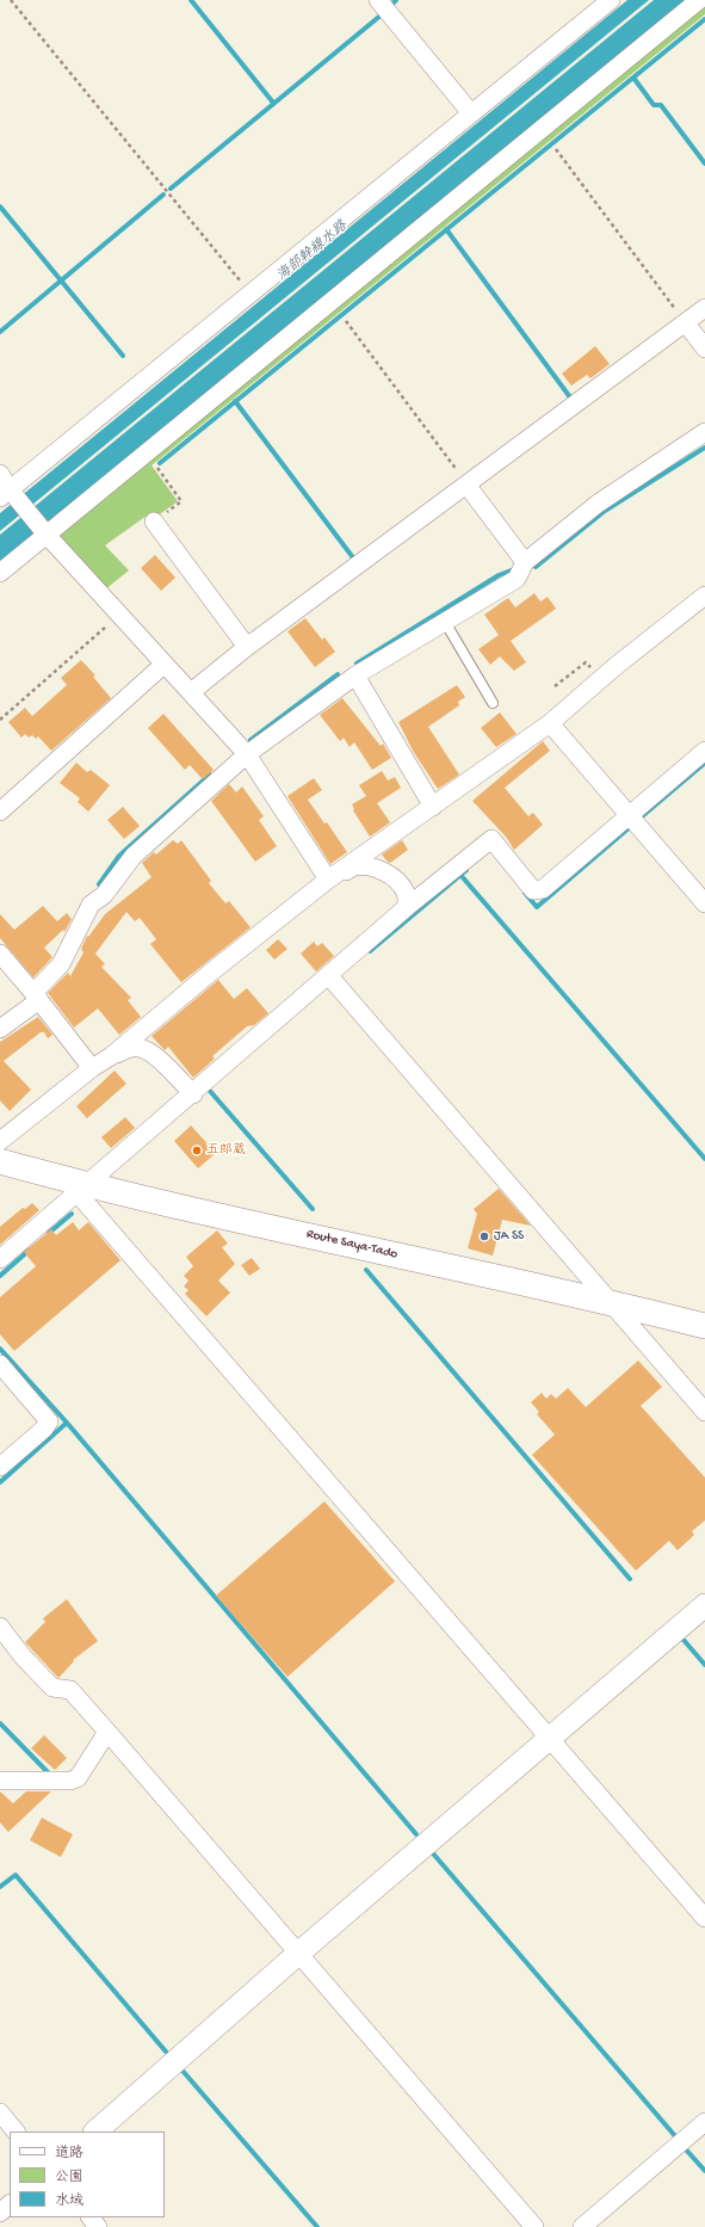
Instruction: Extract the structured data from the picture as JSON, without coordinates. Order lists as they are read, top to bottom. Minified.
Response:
{"streets":{"main road":["Route Saya-Tado"]},"water":["海部幹線水路"],"places":["五郎蔵","JA SS"],"legend":["道路","公園","水域"]}
